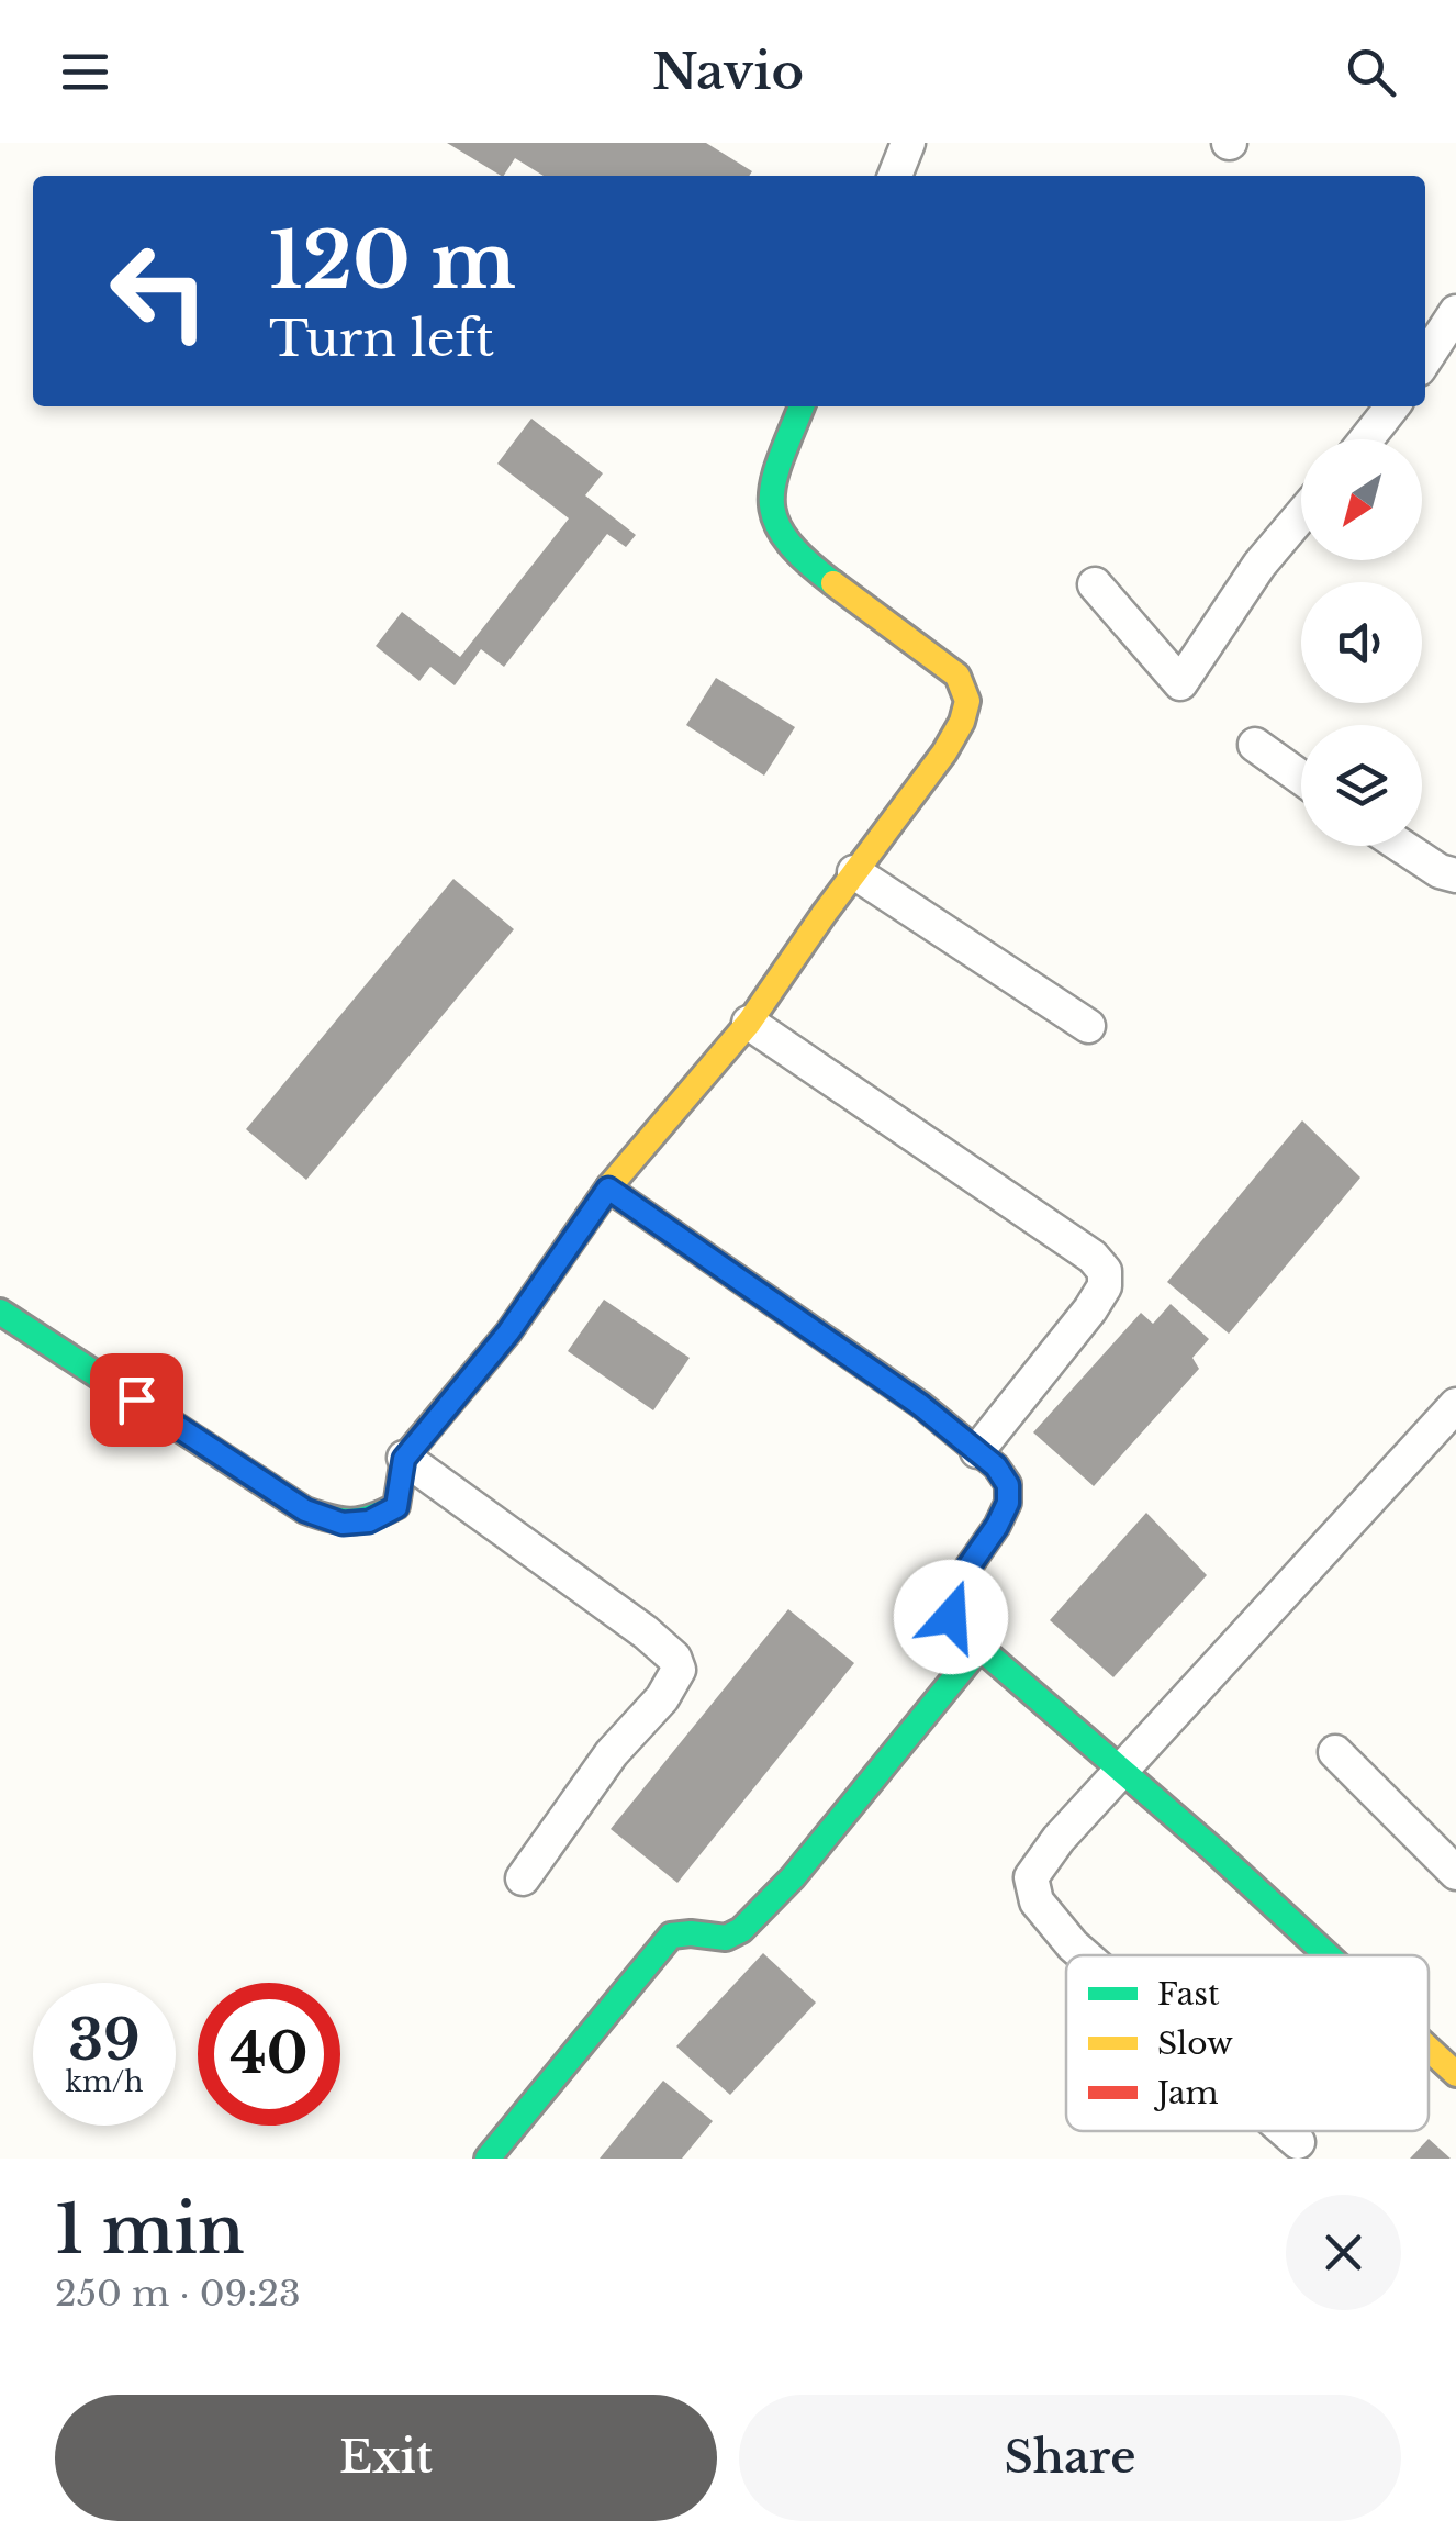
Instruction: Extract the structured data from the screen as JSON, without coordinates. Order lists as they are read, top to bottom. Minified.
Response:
{"legend":["Fast","Slow","Jam"],"north":"bottom left","page":{"header":"Navio","turn":["120 m","Turn left"],"speed":"39 km/h","limit":"40","heading":["1 min","250 m · 09:23"],"buttons":["Exit","Share"]}}
